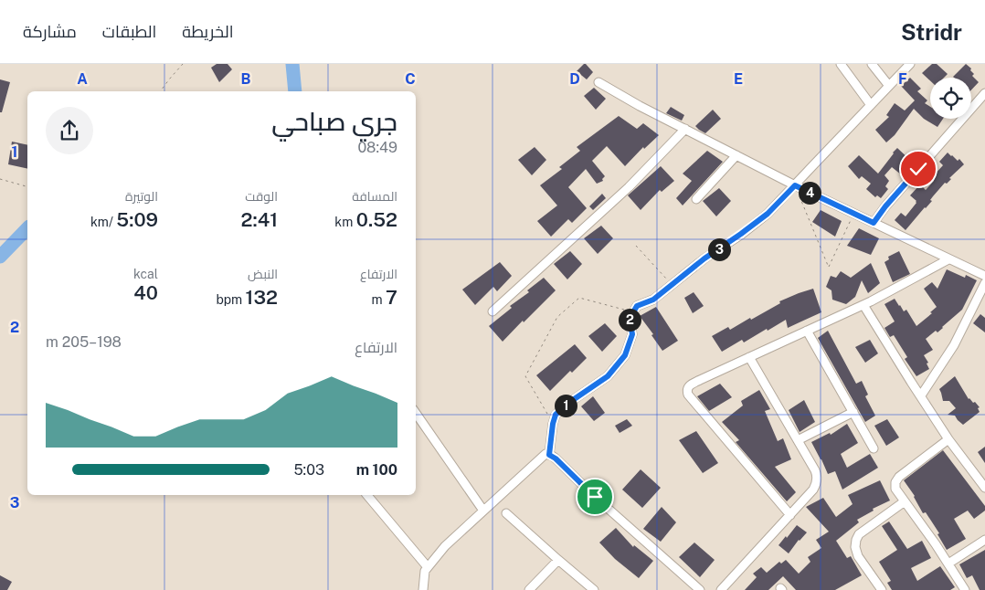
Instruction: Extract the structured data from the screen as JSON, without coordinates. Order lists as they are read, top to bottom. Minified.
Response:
{"page":{"header":"Stridr","nav":["الخريطة","الطبقات","مشاركة"],"heading":["جري صباحي","08:49"],"stats":[["المسافة","0.52 km"],["الوقت","2:41"],["الوتيرة","5:09 /km"],["الارتفاع","7 m"],["النبض","132 bpm"],["kcal","40"]],"pins":["4","3","2","1"],"chart":["الارتفاع","198–205 m"],"list":[{"name":"100 m","note":"5:03"}]},"grid":{"columns":["A","B","C","D","E","F"],"rows":["1","2","3"]}}
